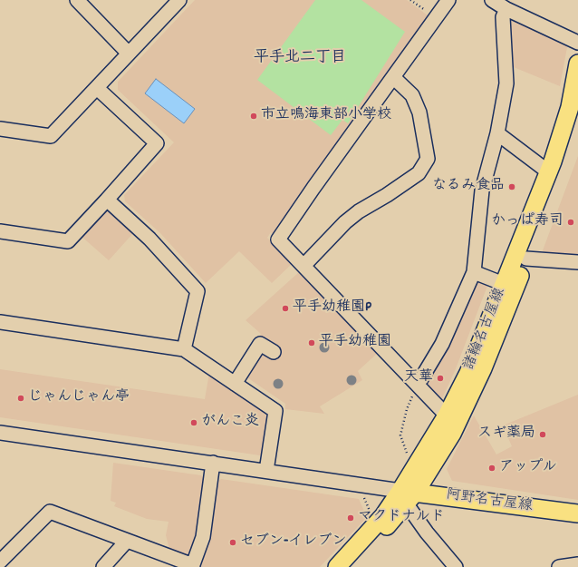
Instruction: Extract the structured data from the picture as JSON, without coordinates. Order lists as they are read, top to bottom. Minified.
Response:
{"streets":{"main road":["諸輪名古屋線","阿野名古屋線"]},"crossings":[["諸輪名古屋線","阿野名古屋線"]],"districts":["平手北二丁目"],"places":["市立鳴海東部小学校","なるみ食品","かっぱ寿司","平手幼稚園P","平手幼稚園","天華","じゃんじゃん亭","がんこ炎","スギ薬局","アップル","マクドナルド","セブン-イレブン"]}
